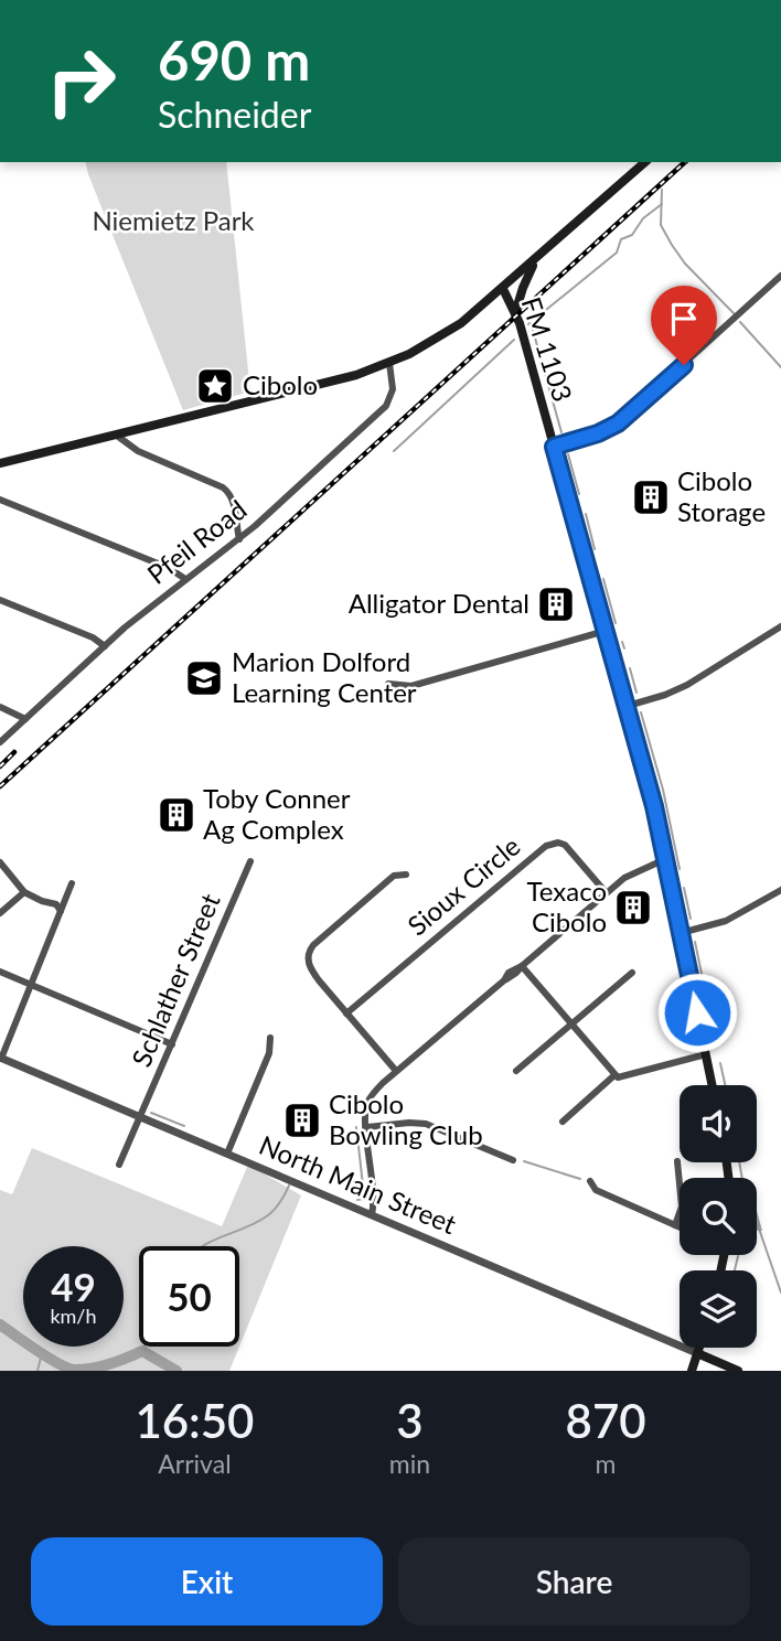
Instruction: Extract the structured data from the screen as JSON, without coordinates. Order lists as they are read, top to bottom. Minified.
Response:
{"streets":{"main road":["FM 1103"],"street":["Pfeil Road","Sioux Circle","Schlather Street","North Main Street"]},"crossings":[["Schlather Street","North Main Street"]],"parks":["Niemietz Park"],"places":{"place":["Cibolo"],"building":["Cibolo Storage","Alligator Dental","Toby Conner Ag Complex","Texaco Cibolo","Cibolo Bowling Club"],"school or university":["Marion Dolford Learning Center"]},"page":{"turn":["690 m","Schneider"],"speed":"49 km/h","limit":"50","eta":["16:50","Arrival","3","min","870","m"],"buttons":["Exit","Share"]}}
